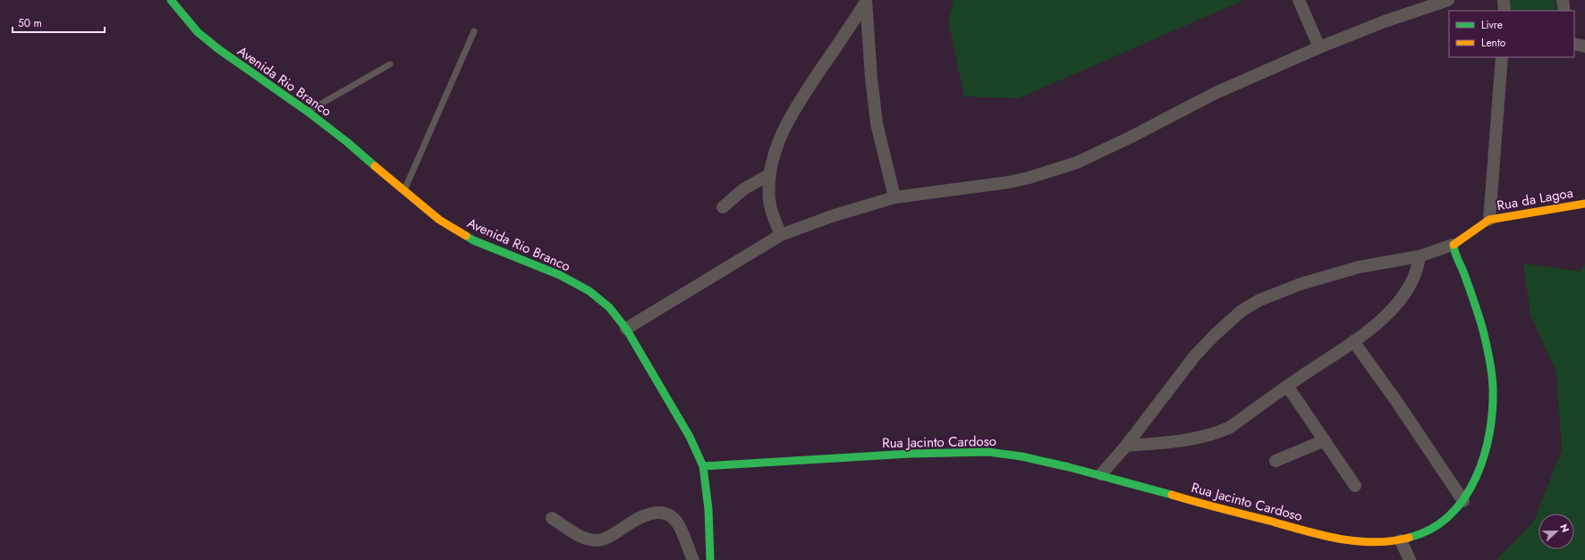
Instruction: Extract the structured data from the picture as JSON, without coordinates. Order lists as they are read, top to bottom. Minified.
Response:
{"streets":{"street":["Avenida Rio Branco","Rua da Lagoa","Rua Jacinto Cardoso"]},"crossings":[["Avenida Rio Branco","Rua Jacinto Cardoso"]],"legend":["Livre","Lento"],"scale_bar":"50 m","north":"right"}
